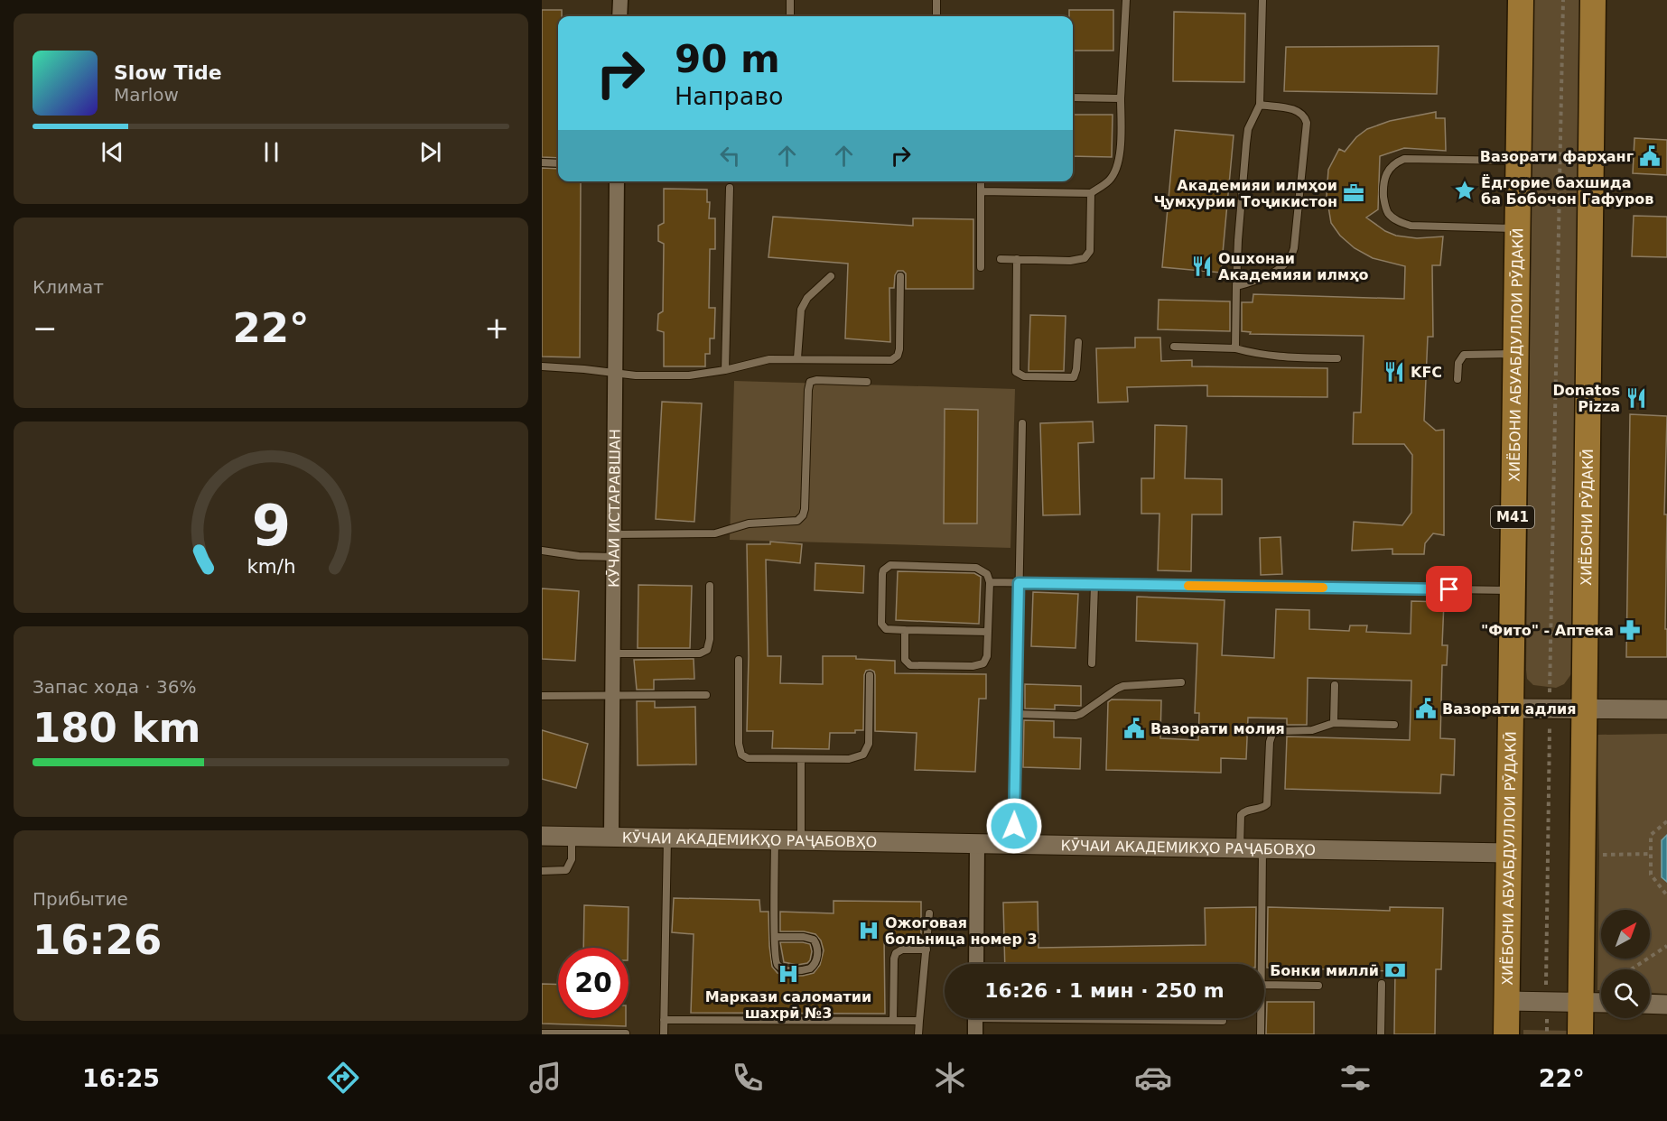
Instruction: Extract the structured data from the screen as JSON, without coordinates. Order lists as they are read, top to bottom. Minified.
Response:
{"streets":{"highway":["ХИЁБОНИ АБУАБДУЛЛОИ РӮДАКӢ","M41","ХИЁБОНИ РӮДАКӢ"],"street":["КӮЧАИ ИСТАРАВШАН","КӮЧАИ АКАДЕМИКҲО РАҶАБОВҲО"]},"crossings":[["ХИЁБОНИ АБУАБДУЛЛОИ РӮДАКӢ","КӮЧАИ АКАДЕМИКҲО РАҶАБОВҲО"],["КӮЧАИ ИСТАРАВШАН","КӮЧАИ АКАДЕМИКҲО РАҶАБОВҲО"]],"places":{"public building":["Вазорати фарҳанг","Вазорати адлия","Вазорати молия"],"place":["Ёдгорие бахшида ба Бобочон Гафуров"],"office":["Академияи илмҳои Ҷумҳурии Тоҷикистон"],"restaurant":["Ошхонаи Академияи илмҳо","KFC","Donatos Pizza"],"pharmacy":["\"Фито\" - Аптека"],"hospital":["Ожоговая больница номер 3","Маркази саломатии шахрӣ №3"],"bank":["Бонки миллӣ"]},"north":"top right","page":{"turn":["90 m","Направо"],"song":["Slow Tide","Marlow"],"tile":["Климат",["Запас хода · 36%","180 km"],["Прибытие","16:26"]],"heat":["−","22°","+"],"limit":"20","trip":"16:26 · 1 мин · 250 m","tabs":["16:25","22°"],"gauge":["9","km/h"]}}
